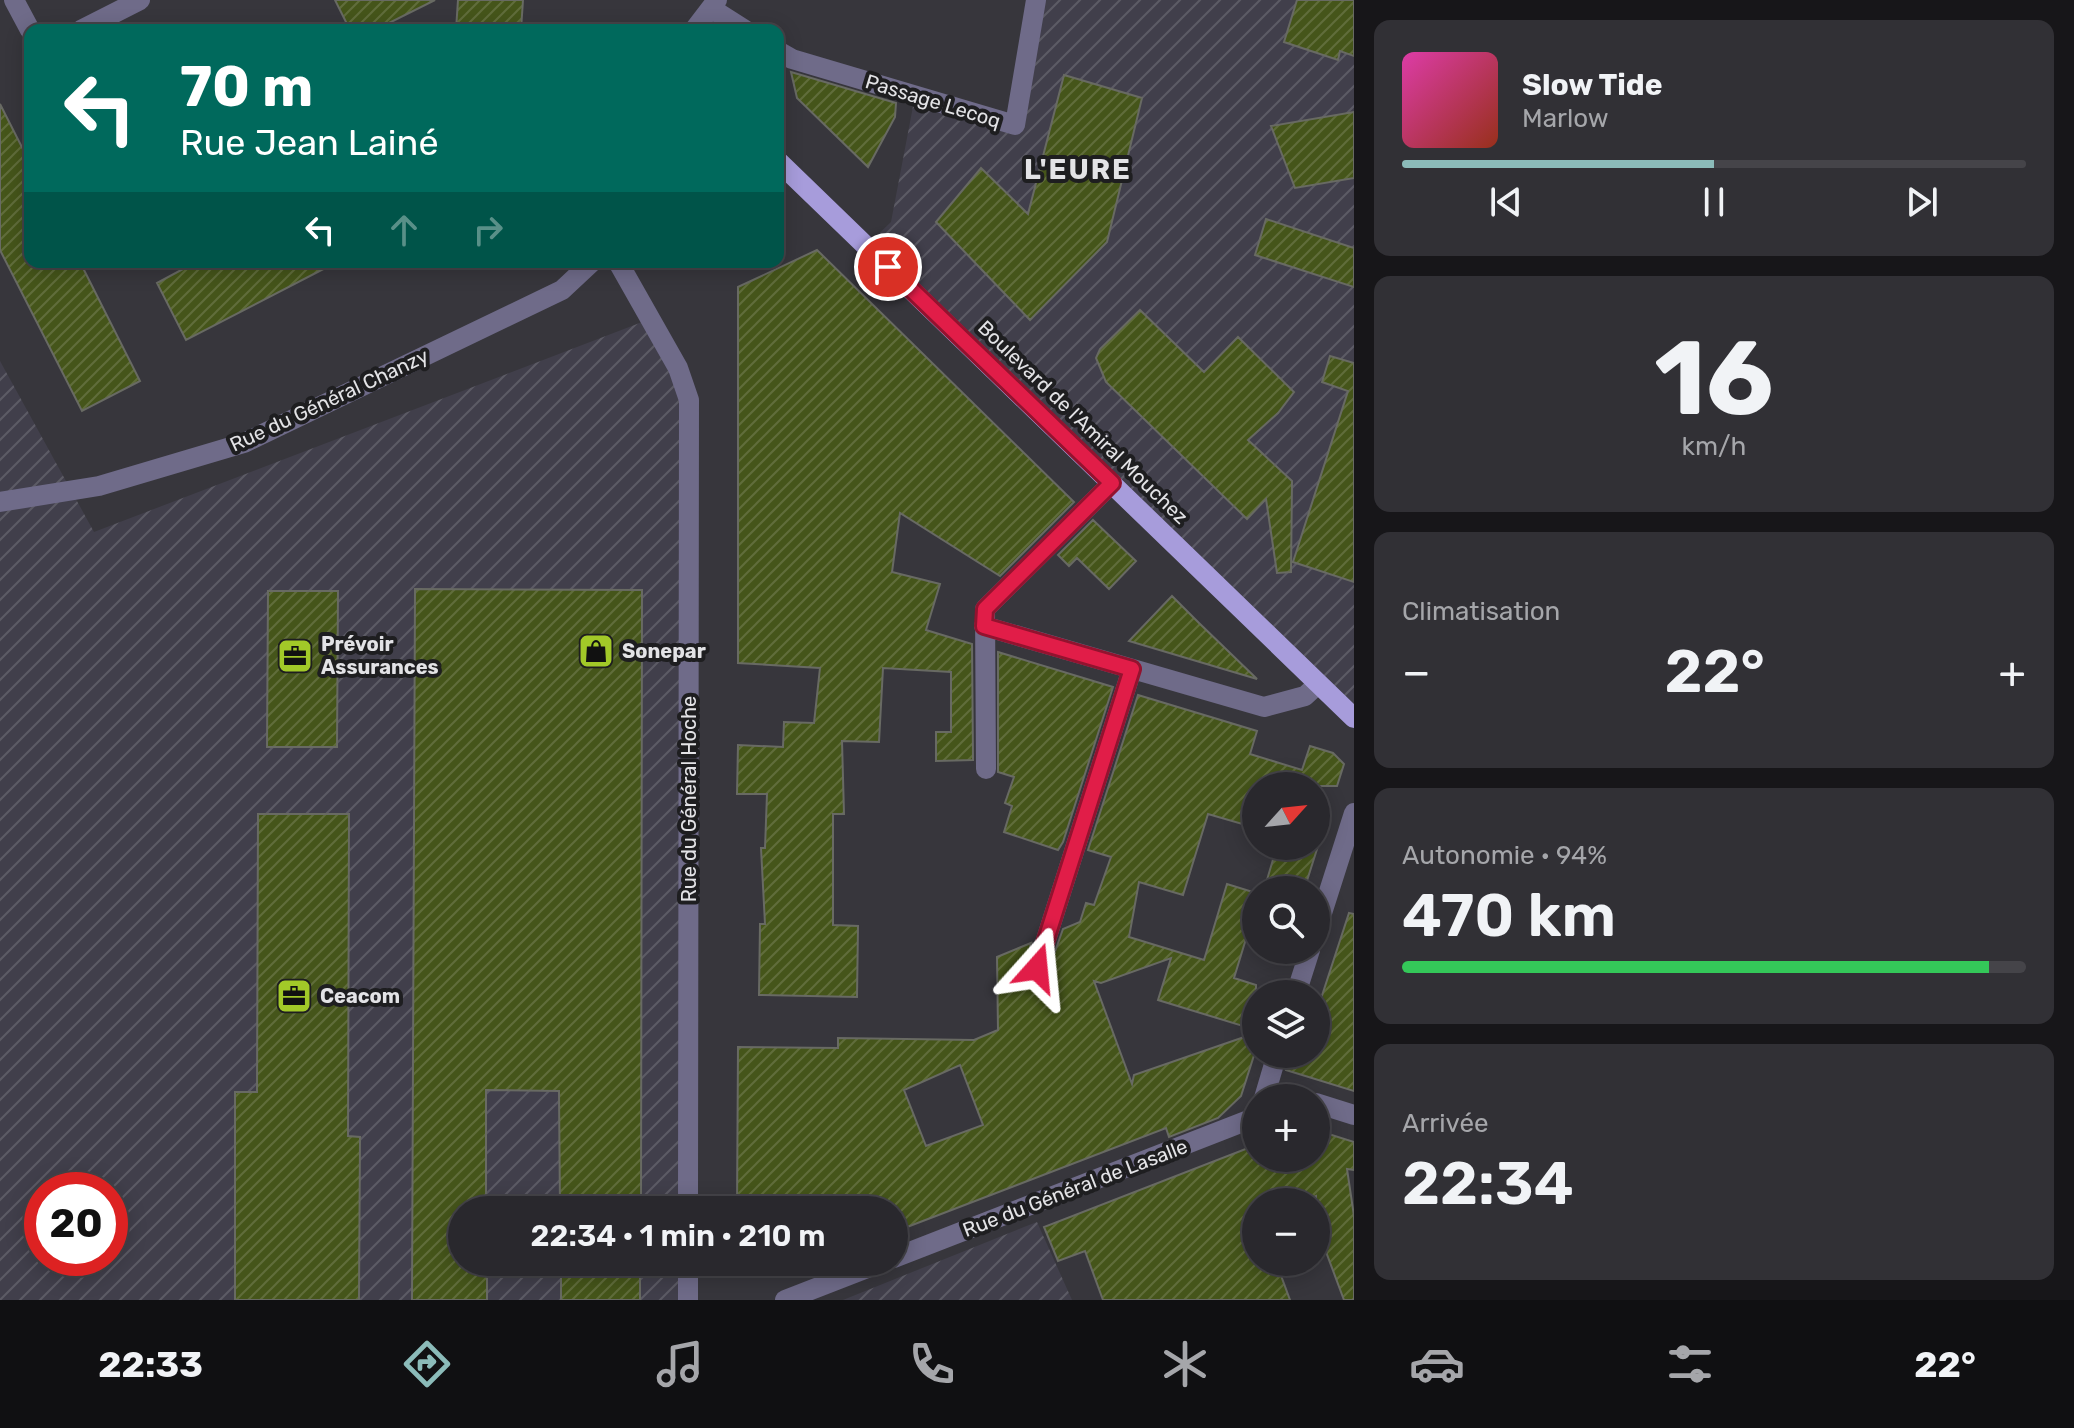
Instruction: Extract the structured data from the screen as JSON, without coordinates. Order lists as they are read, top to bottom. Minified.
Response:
{"streets":{"main road":["Boulevard de l'Amiral Mouchez"],"street":["Passage Lecoq","Rue du Général Chanzy","Rue du Général Hoche","Rue du Général de Lasalle"]},"districts":["L'EURE"],"places":{"shop":["Sonepar"],"office":["Prévoir Assurances","Ceacom"]},"north":"top right","page":{"turn":["70 m","Rue Jean Lainé"],"song":["Slow Tide","Marlow"],"tile":[["16","km/h"],"Climatisation",["Autonomie · 94%","470 km"],["Arrivée","22:34"]],"heat":["−","22°","+"],"map_buttons":["+","−"],"limit":"20","trip":"22:34 · 1 min · 210 m","tabs":["22:33","22°"]}}
